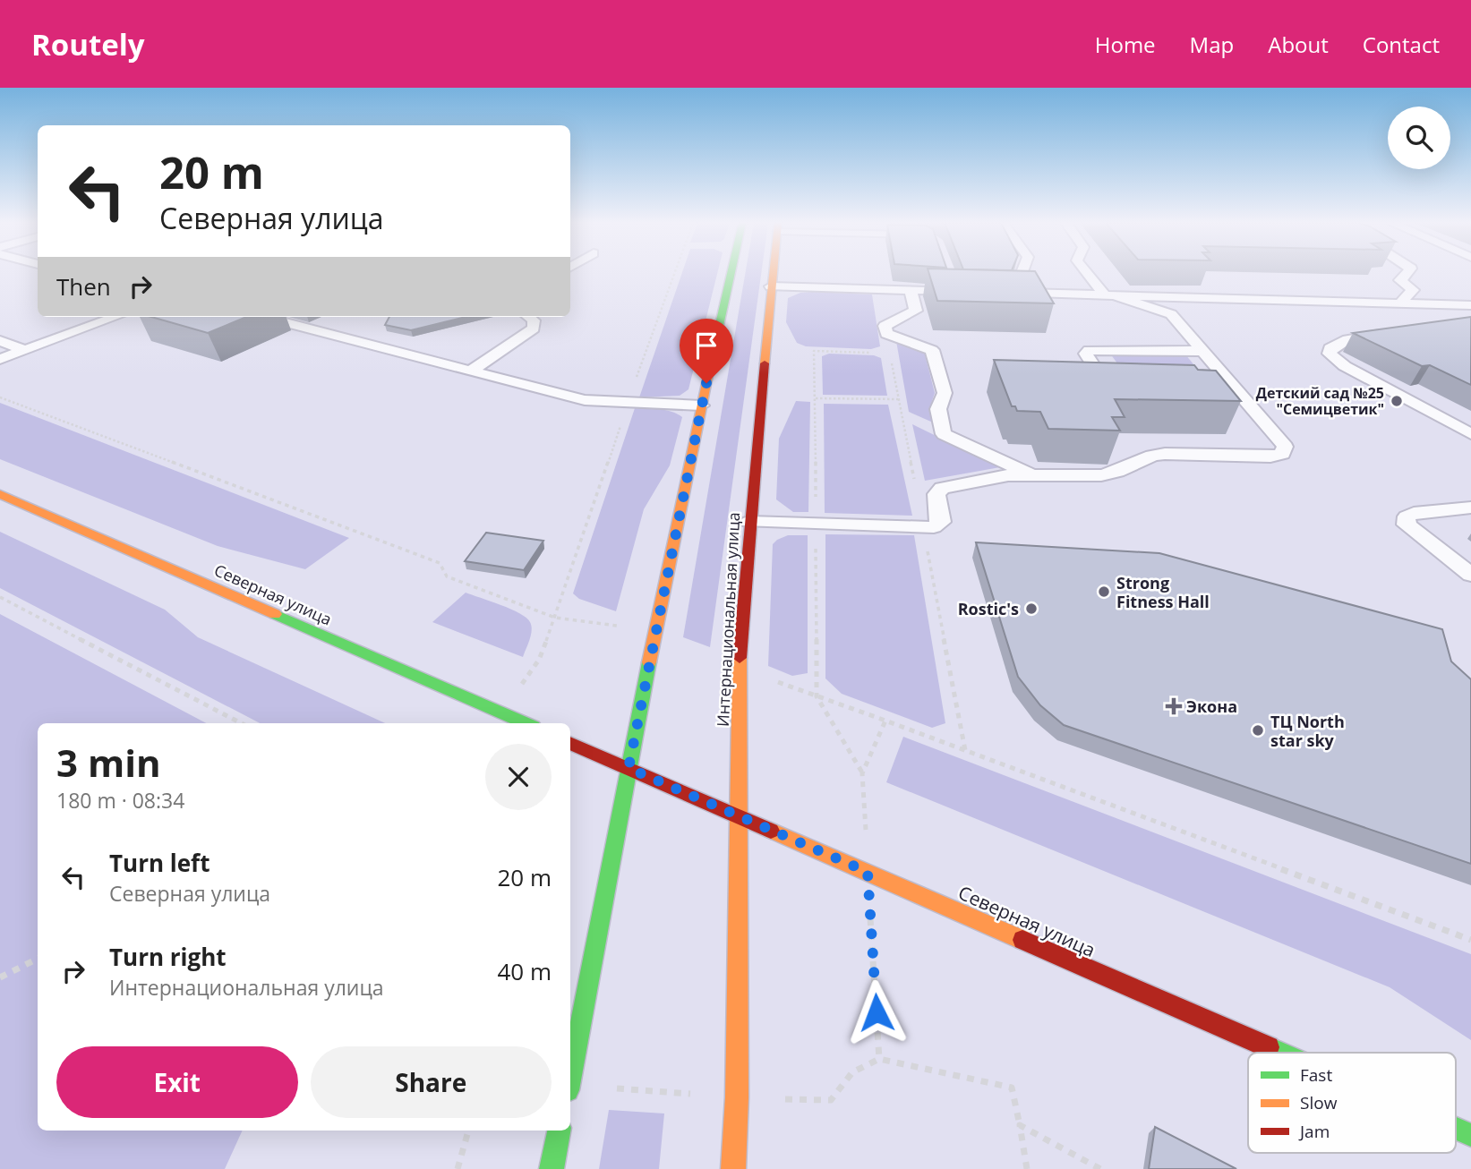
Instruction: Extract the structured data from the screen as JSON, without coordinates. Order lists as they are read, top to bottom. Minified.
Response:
{"streets":{"main road":["Северная улица","Интернациональная улица"]},"crossings":[["Северная улица","Интернациональная улица"]],"places":{"other":["Детский сад №25 \"Семицветик\"","Strong Fitness Hall","Rostic's","ТЦ North star sky"],"health":["Экона"]},"legend":["Fast","Slow","Jam"],"page":{"header":"Routely","nav":["Home","Map","About","Contact"],"turn":["20 m","Северная улица"],"then":"Then","heading":["3 min","180 m · 08:34"],"list":[{"name":"Turn left","note":"Северная улица","value":"20 m"},{"name":"Turn right","note":"Интернациональная улица","value":"40 m"}],"buttons":["Exit","Share"]}}
